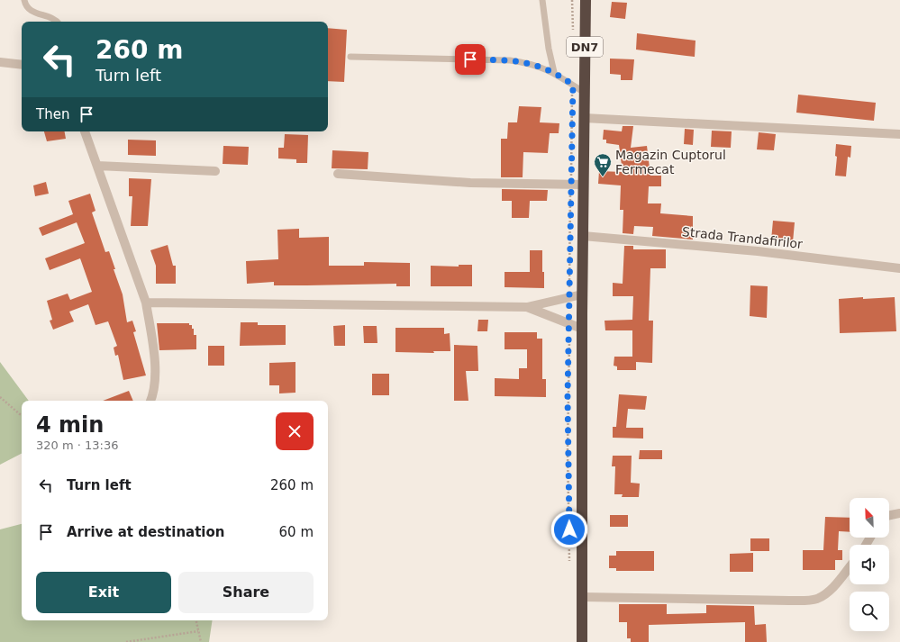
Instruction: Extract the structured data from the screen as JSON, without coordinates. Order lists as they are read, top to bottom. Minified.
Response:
{"streets":{"highway":["DN7"],"street":["Strada Trandafirilor"]},"crossings":[["DN7","Strada Trandafirilor"]],"places":{"supermarket":["Magazin Cuptorul Fermecat"]},"north":"top left","page":{"turn":["260 m","Turn left"],"then":"Then","heading":["4 min","320 m · 13:36"],"list":[{"name":"Turn left","value":"260 m"},{"name":"Arrive at destination","value":"60 m"}],"buttons":["Exit","Share"]}}
